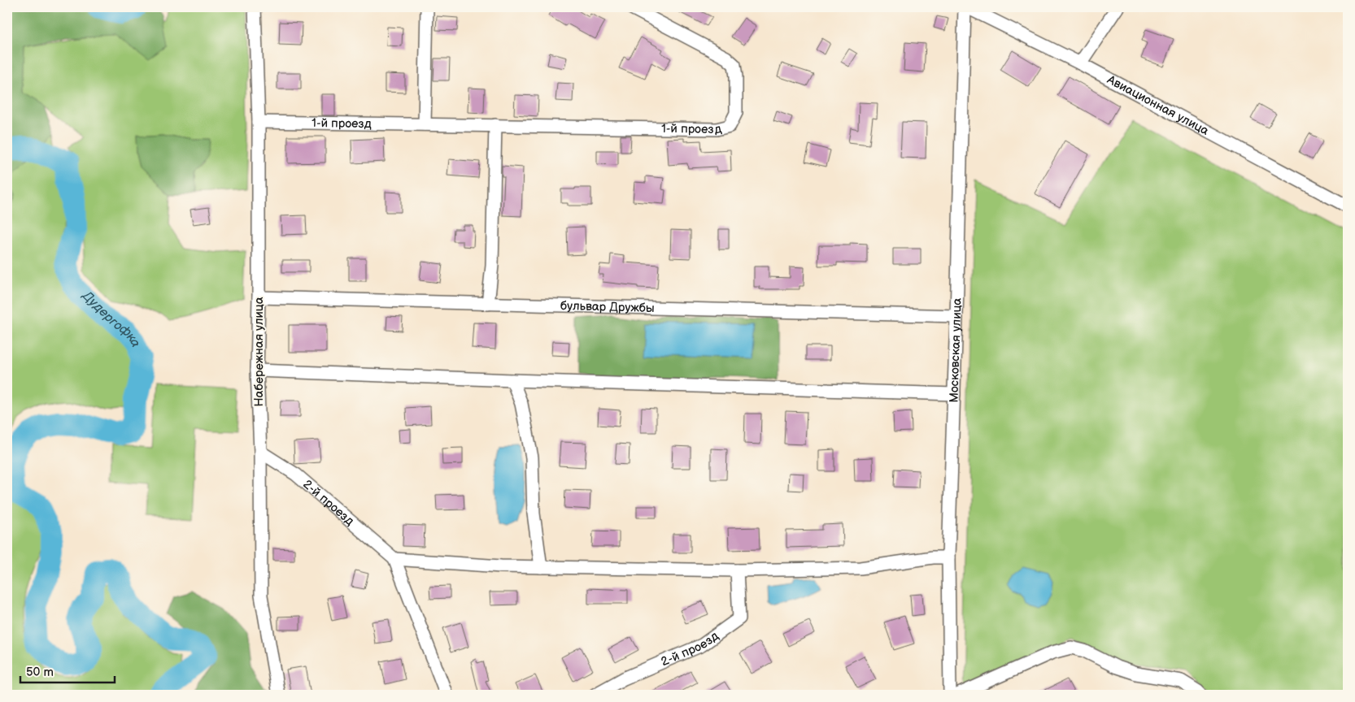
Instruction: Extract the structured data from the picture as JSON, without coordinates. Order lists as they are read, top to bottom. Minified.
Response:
{"streets":{"street":["Авиационная улица","1-й проезд","бульвар Дружбы","Московская улица","Набережная улица","2-й проезд"]},"crossings":[["Авиационная улица","Московская улица"],["1-й проезд","Набережная улица"],["бульвар Дружбы","Московская улица"],["бульвар Дружбы","Набережная улица"],["Набережная улица","2-й проезд"]],"water":["Дудергофка"],"scale_bar":"50 m"}
